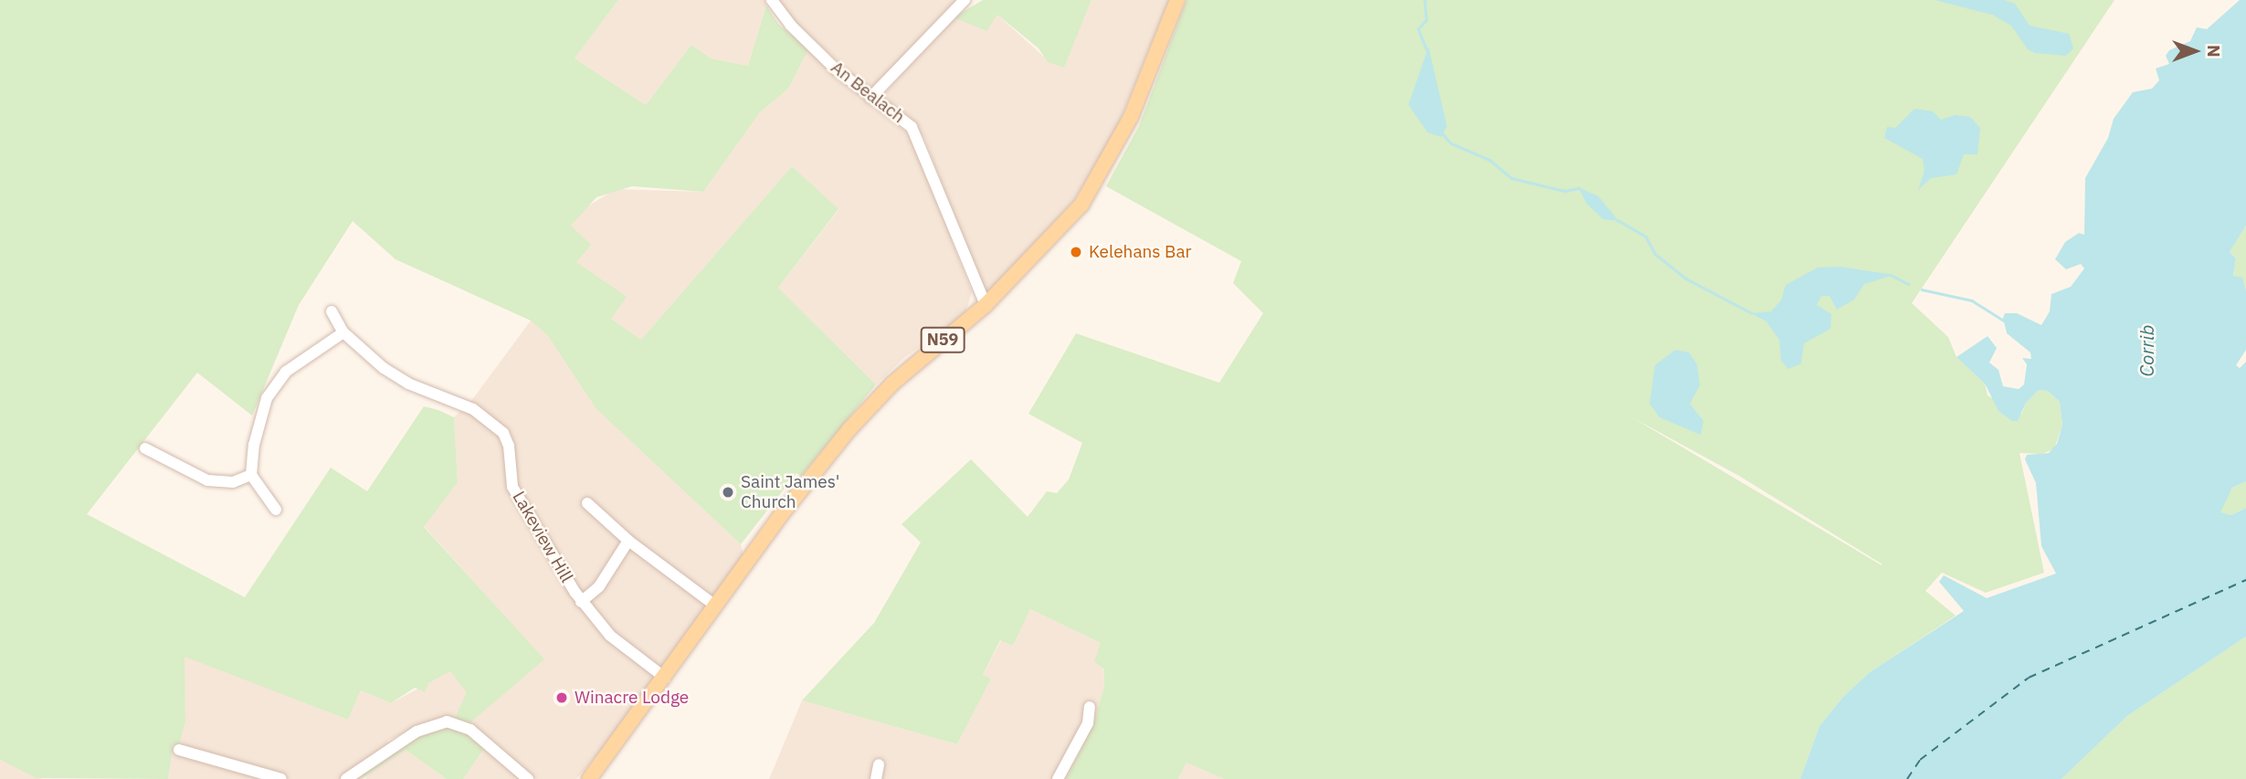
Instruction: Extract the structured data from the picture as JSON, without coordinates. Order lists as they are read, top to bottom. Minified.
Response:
{"streets":{"main road":["N59"],"street":["An Bealach","Lakeview Hill"]},"crossings":[["An Bealach","N59"],["N59","Lakeview Hill"]],"water":["Corrib"],"places":["Kelehans Bar","Saint James' Church","Winacre Lodge"],"north":"right"}
